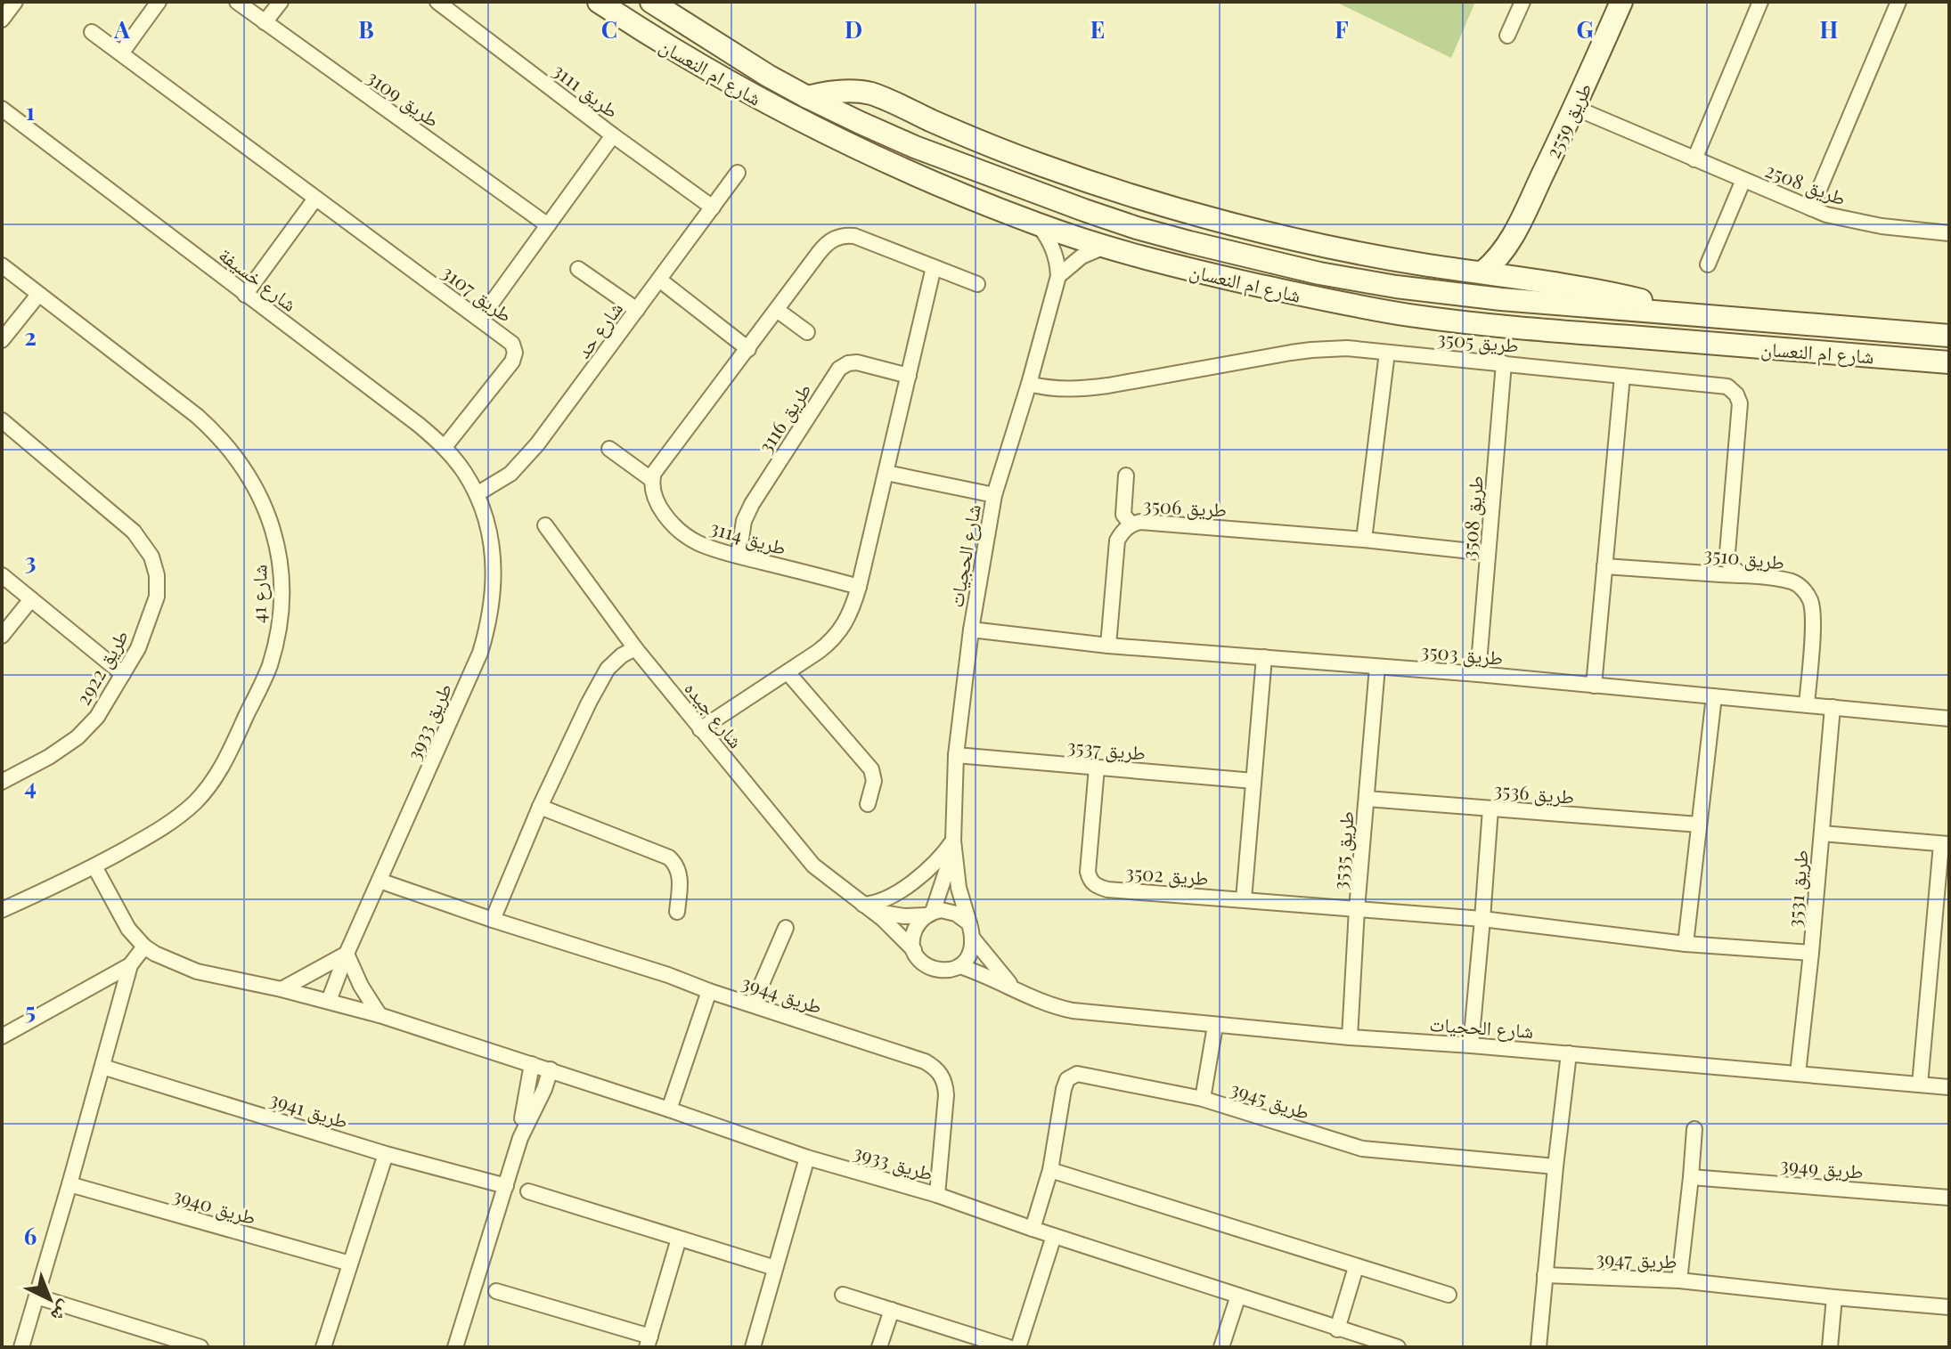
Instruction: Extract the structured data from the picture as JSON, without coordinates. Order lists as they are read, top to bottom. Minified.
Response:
{"streets":{"main road":["شارع ام النعسان","طريق 2559"],"street":["طريق 3111","طريق 3109","طريق 2508","شارع خسيفة","طريق 3107","شارع حد","طريق 3505","طريق 3116","طريق 3506","طريق 3508","طريق 3114","شارع الحجيات","طريق 3510","شارع 41","طريق 3503","طريق 2922","شارع جيده","طريق 3933","طريق 3537","طريق 3536","طريق 3535","طريق 3502","طريق 3531","طريق 3944","طريق 3945","طريق 3941","طريق 3949","طريق 3940","طريق 3947"]},"crossings":[["شارع ام النعسان","شارع الحجيات"],["طريق 3111","شارع حد"],["طريق 2559","طريق 2508"],["شارع خسيفة","طريق 3107"],["شارع خسيفة","شارع حد"],["شارع خسيفة","طريق 3933"],["شارع حد","طريق 3933"],["طريق 3505","طريق 3508"],["طريق 3505","شارع الحجيات"],["طريق 3505","طريق 3510"],["طريق 3116","طريق 3114"],["طريق 3506","طريق 3508"],["طريق 3506","طريق 3503"],["طريق 3508","طريق 3503"],["شارع الحجيات","طريق 3503"],["شارع الحجيات","شارع جيده"],["شارع الحجيات","طريق 3537"],["شارع الحجيات","طريق 3535"],["شارع الحجيات","طريق 3531"],["طريق 3510","طريق 3503"],["شارع 41","طريق 3933"],["طريق 3503","طريق 3535"],["طريق 3503","طريق 3531"],["طريق 3933","طريق 3944"],["طريق 3933","طريق 3945"],["طريق 3537","طريق 3502"],["طريق 3536","طريق 3535"],["طريق 3535","طريق 3502"]],"north":"bottom right","grid":{"columns":["A","B","C","D","E","F","G","H"],"rows":["1","2","3","4","5","6"]}}
